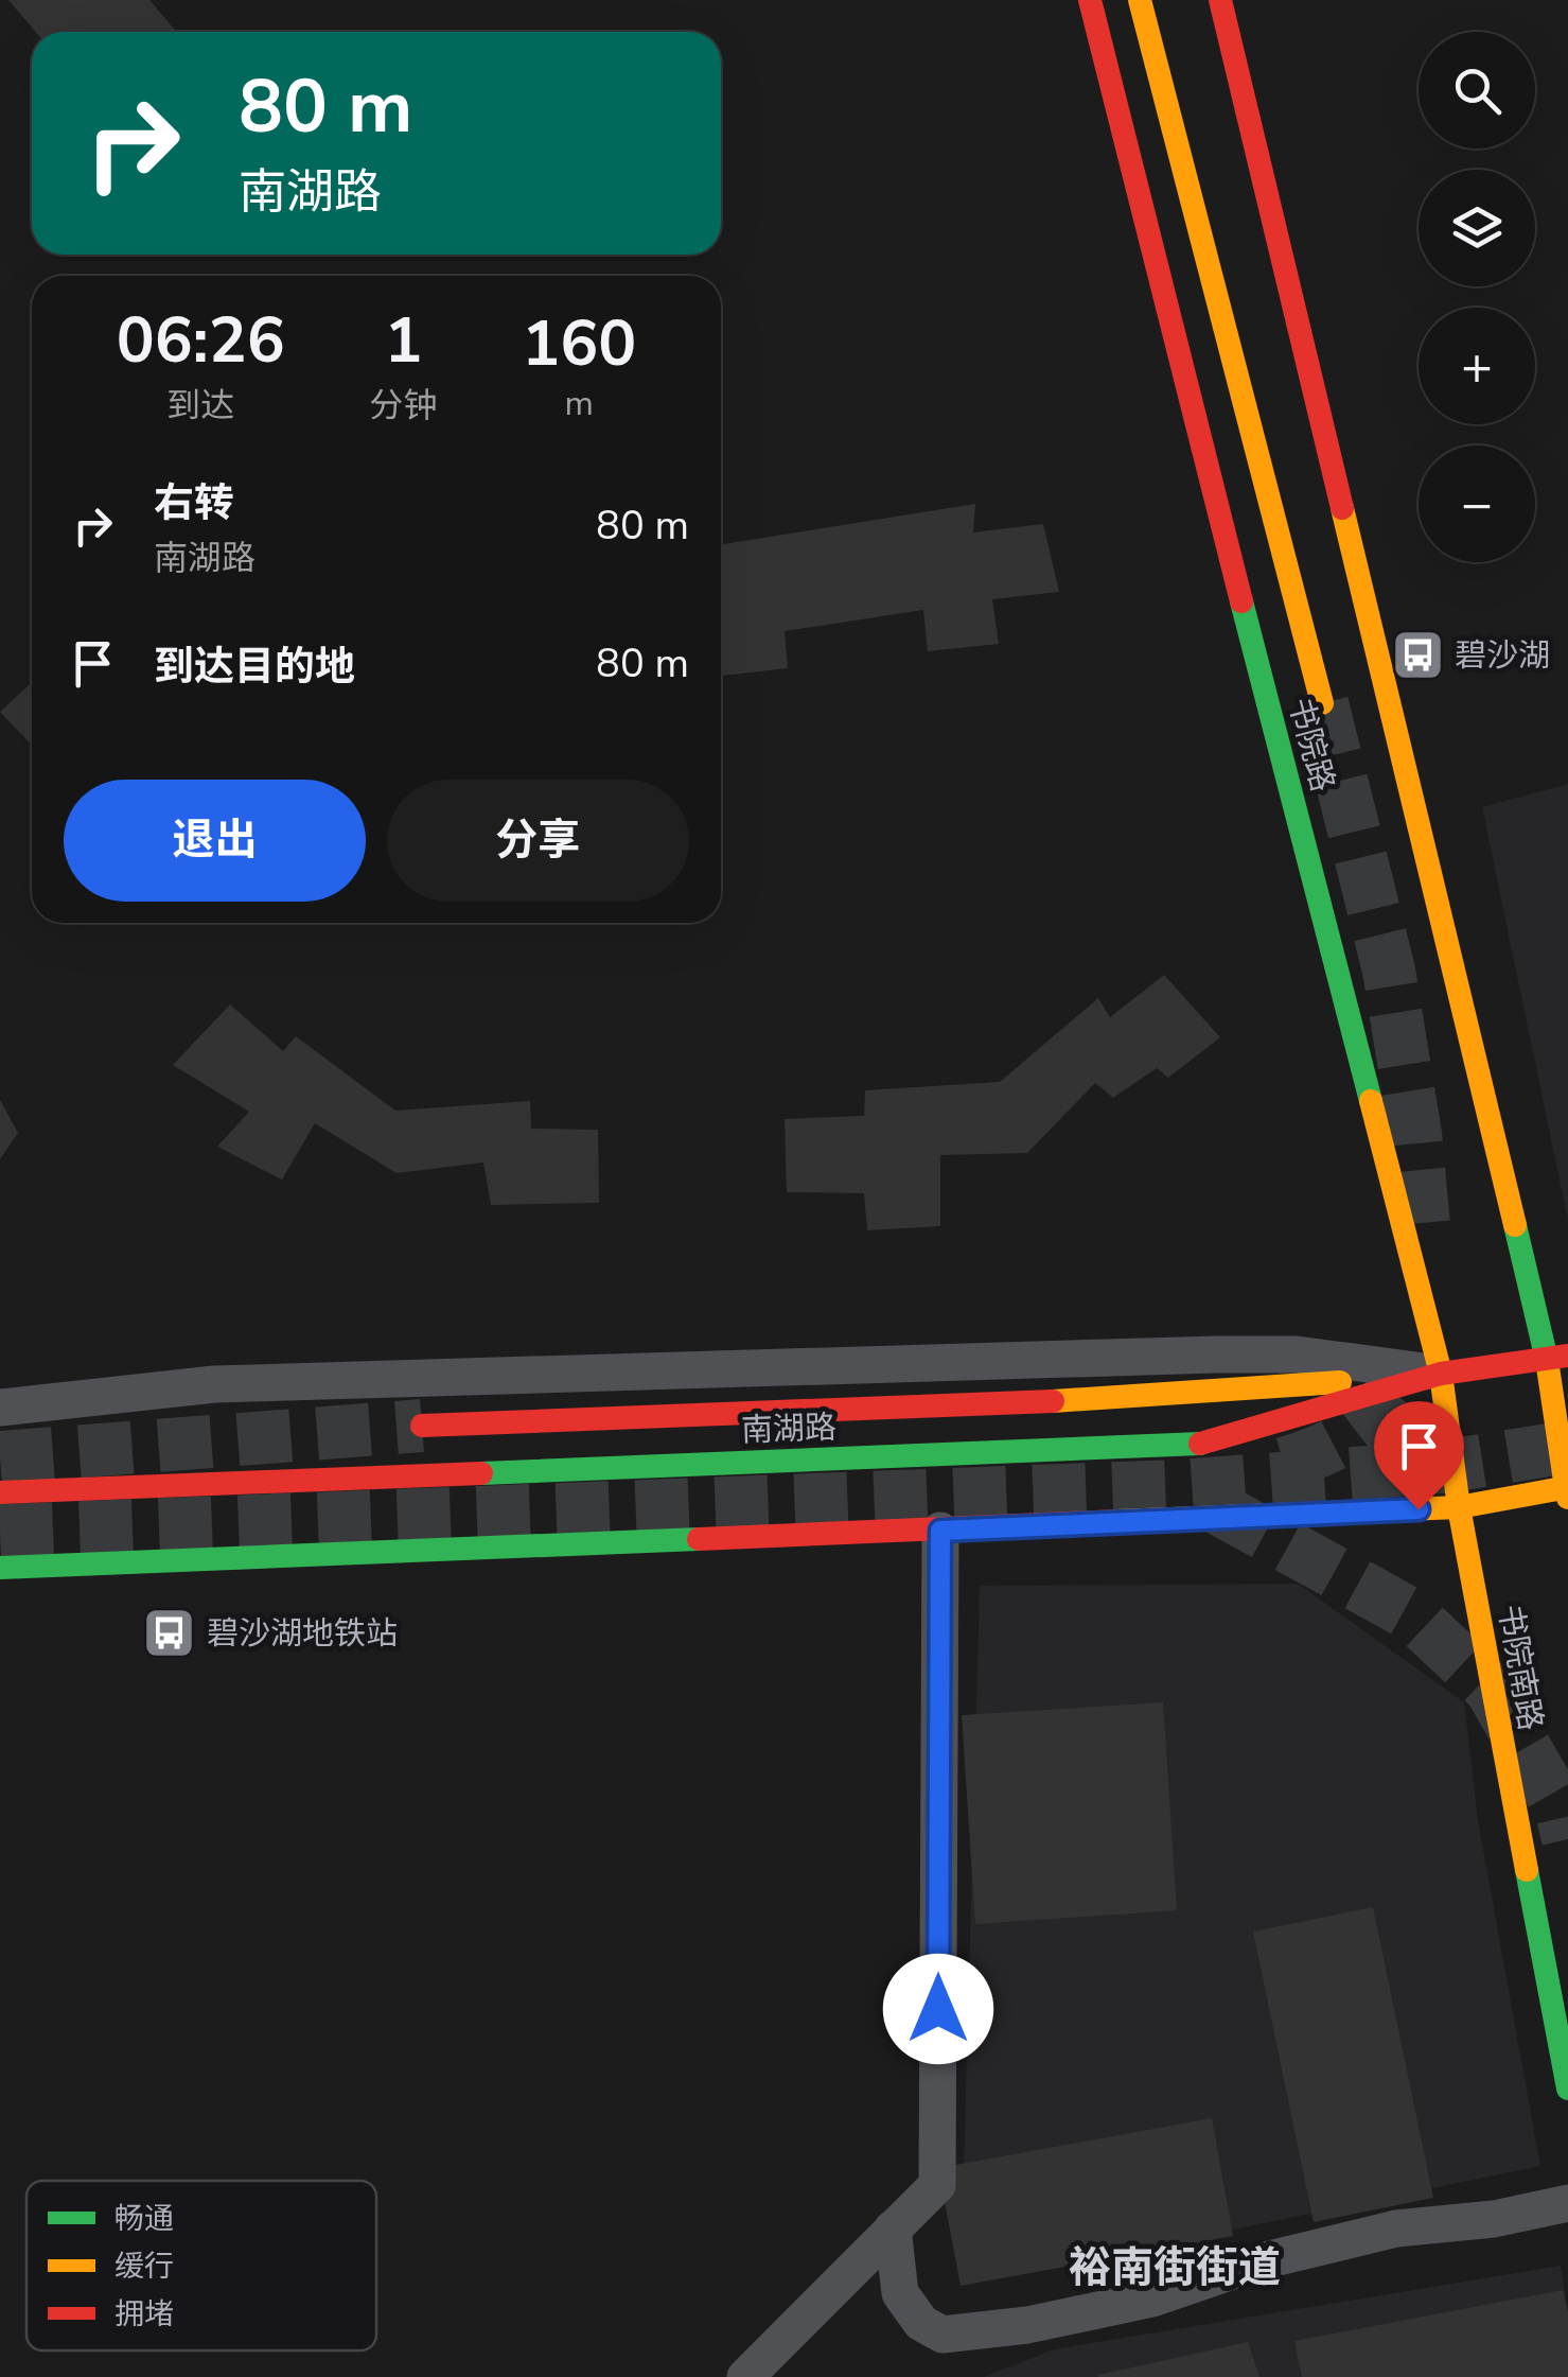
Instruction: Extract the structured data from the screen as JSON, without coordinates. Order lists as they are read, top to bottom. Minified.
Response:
{"streets":{"main road":["书院路","南湖路","书院南路"]},"crossings":[["书院路","南湖路"],["书院路","书院南路"]],"districts":["裕南街街道"],"places":{"bus stop":["碧沙湖","碧沙湖地铁站"]},"legend":["畅通","缓行","拥堵"],"page":{"map_buttons":["+","−"],"turn":["80 m","南湖路"],"eta":["06:26","到达","1","分钟","160","m"],"list":[{"name":"右转","note":"南湖路","value":"80 m"},{"name":"到达目的地","value":"80 m"}],"buttons":["退出","分享"]}}
